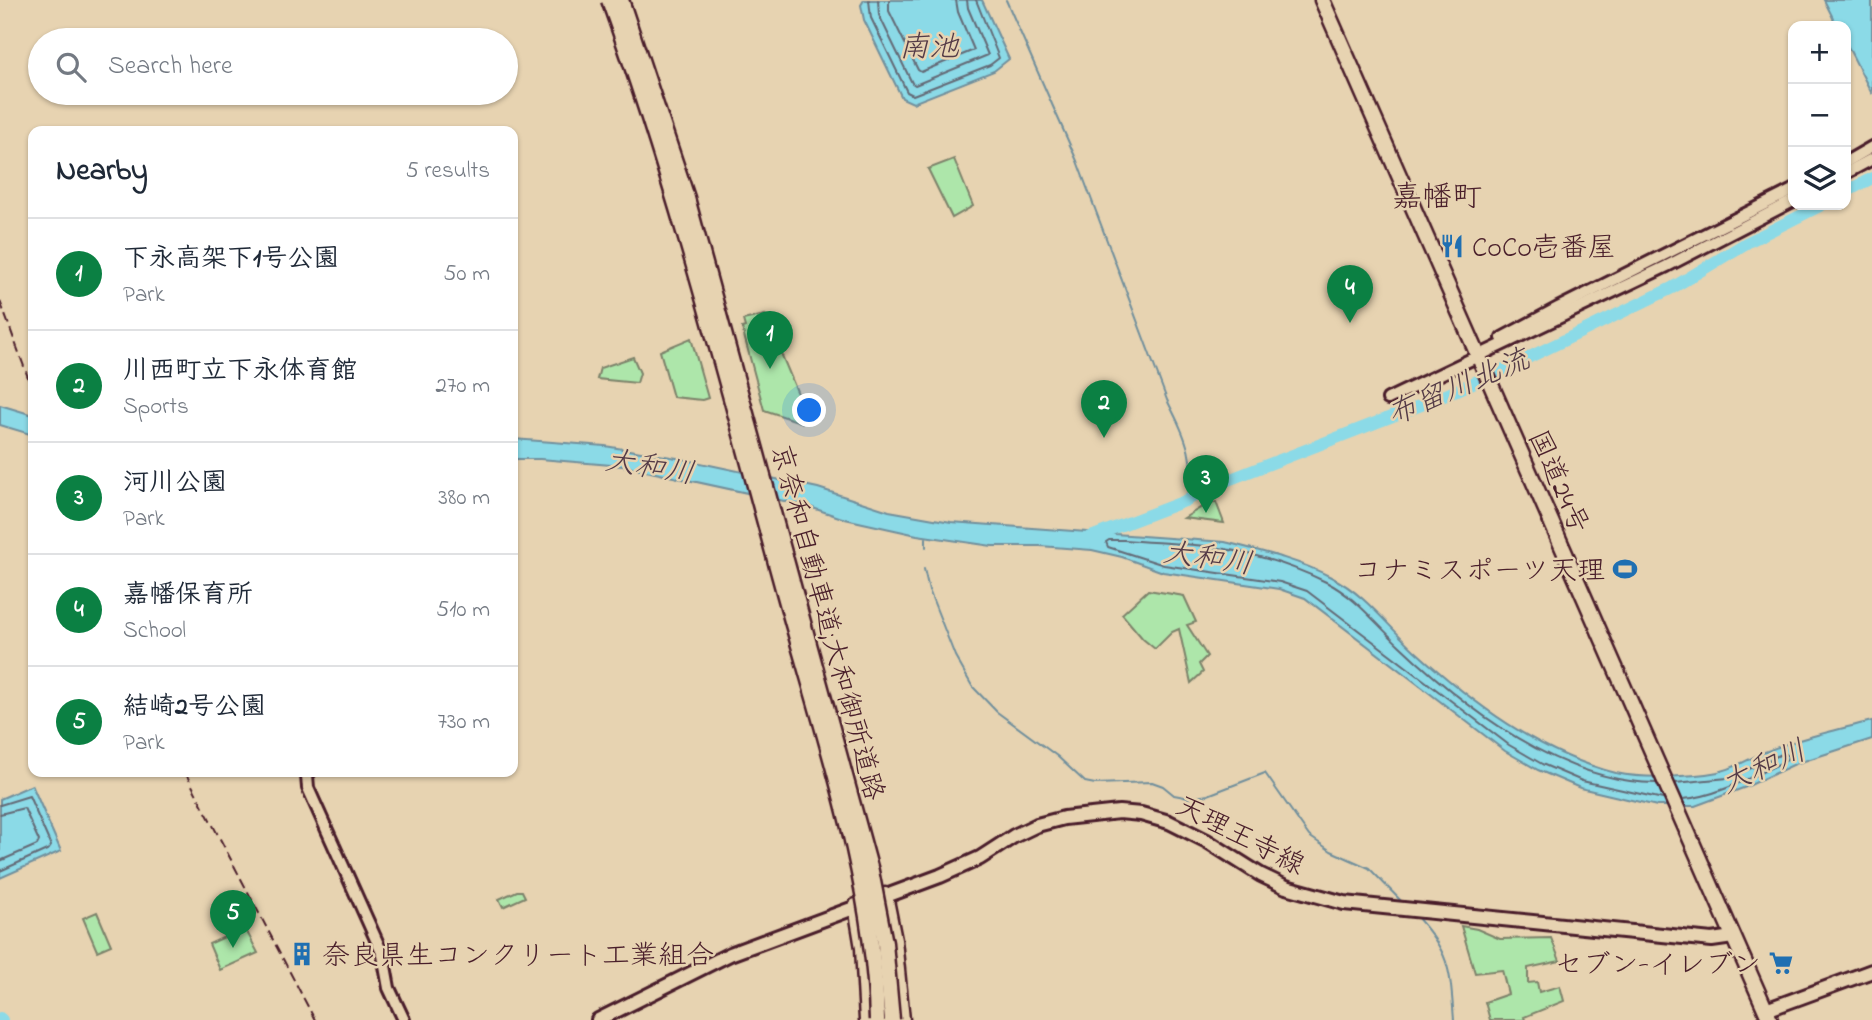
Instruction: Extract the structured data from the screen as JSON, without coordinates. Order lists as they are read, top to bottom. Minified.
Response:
{"streets":{"highway":["国道24号","京奈和自動車道;大和御所道路"],"main road":["天理王寺線"]},"crossings":[["国道24号","天理王寺線"]],"districts":["嘉幡町"],"water":["南池","布留川北流","大和川"],"places":{"restaurant":["CoCo壱番屋"],"sports":["コナミスポーツ天理"],"building":["奈良県生コンクリート工業組合"],"supermarket":["セブン-イレブン"]},"page":{"map_buttons":["+","−"],"search":"Search here","heading":["Nearby","5 results"],"list":[{"mark":"1","name":"下永高架下1号公園","note":"Park","value":"50 m"},{"mark":"2","name":"川西町立下永体育館","note":"Sports","value":"270 m"},{"mark":"3","name":"河川公園","note":"Park","value":"380 m"},{"mark":"4","name":"嘉幡保育所","note":"School","value":"510 m"},{"mark":"5","name":"結崎2号公園","note":"Park","value":"730 m"}],"pins":["4","1","2","3","5"]}}
